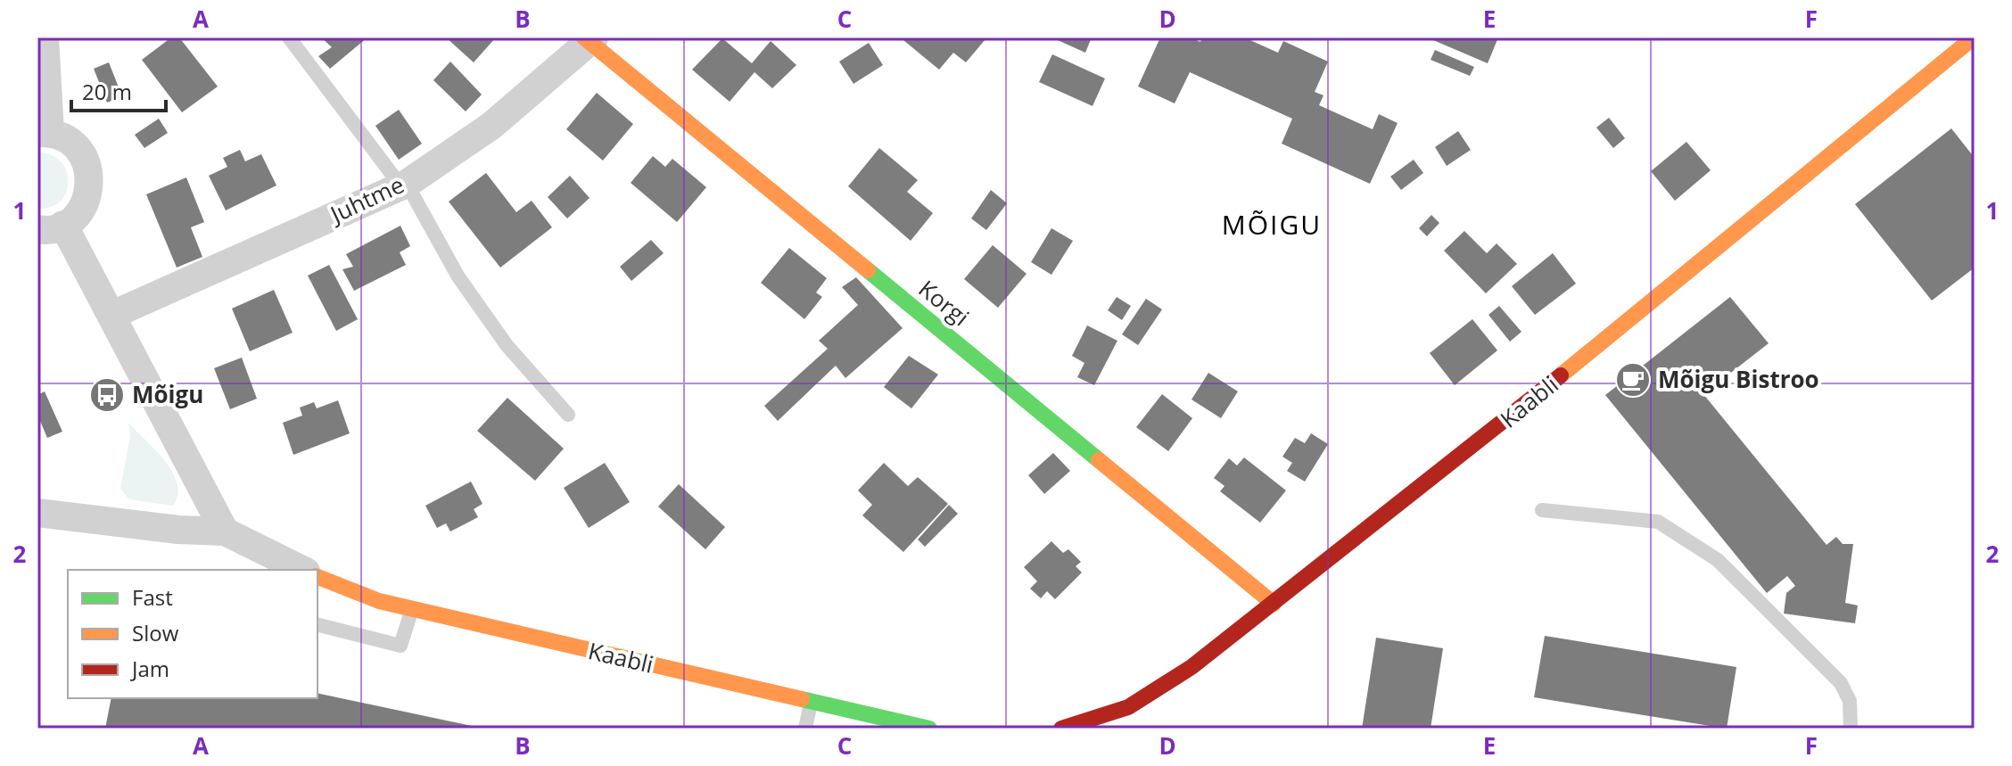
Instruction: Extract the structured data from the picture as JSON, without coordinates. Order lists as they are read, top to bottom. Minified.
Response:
{"streets":{"street":["Juhtme","Korgi","Kaabli"]},"crossings":[["Juhtme","Korgi"],["Korgi","Kaabli"]],"districts":["MÕIGU"],"places":{"cafe":["Mõigu Bistroo"],"bus stop":["Mõigu"]},"legend":["Fast","Slow","Jam"],"scale_bar":"20 m","grid":{"columns":["A","B","C","D","E","F"],"rows":["1","2"]}}
